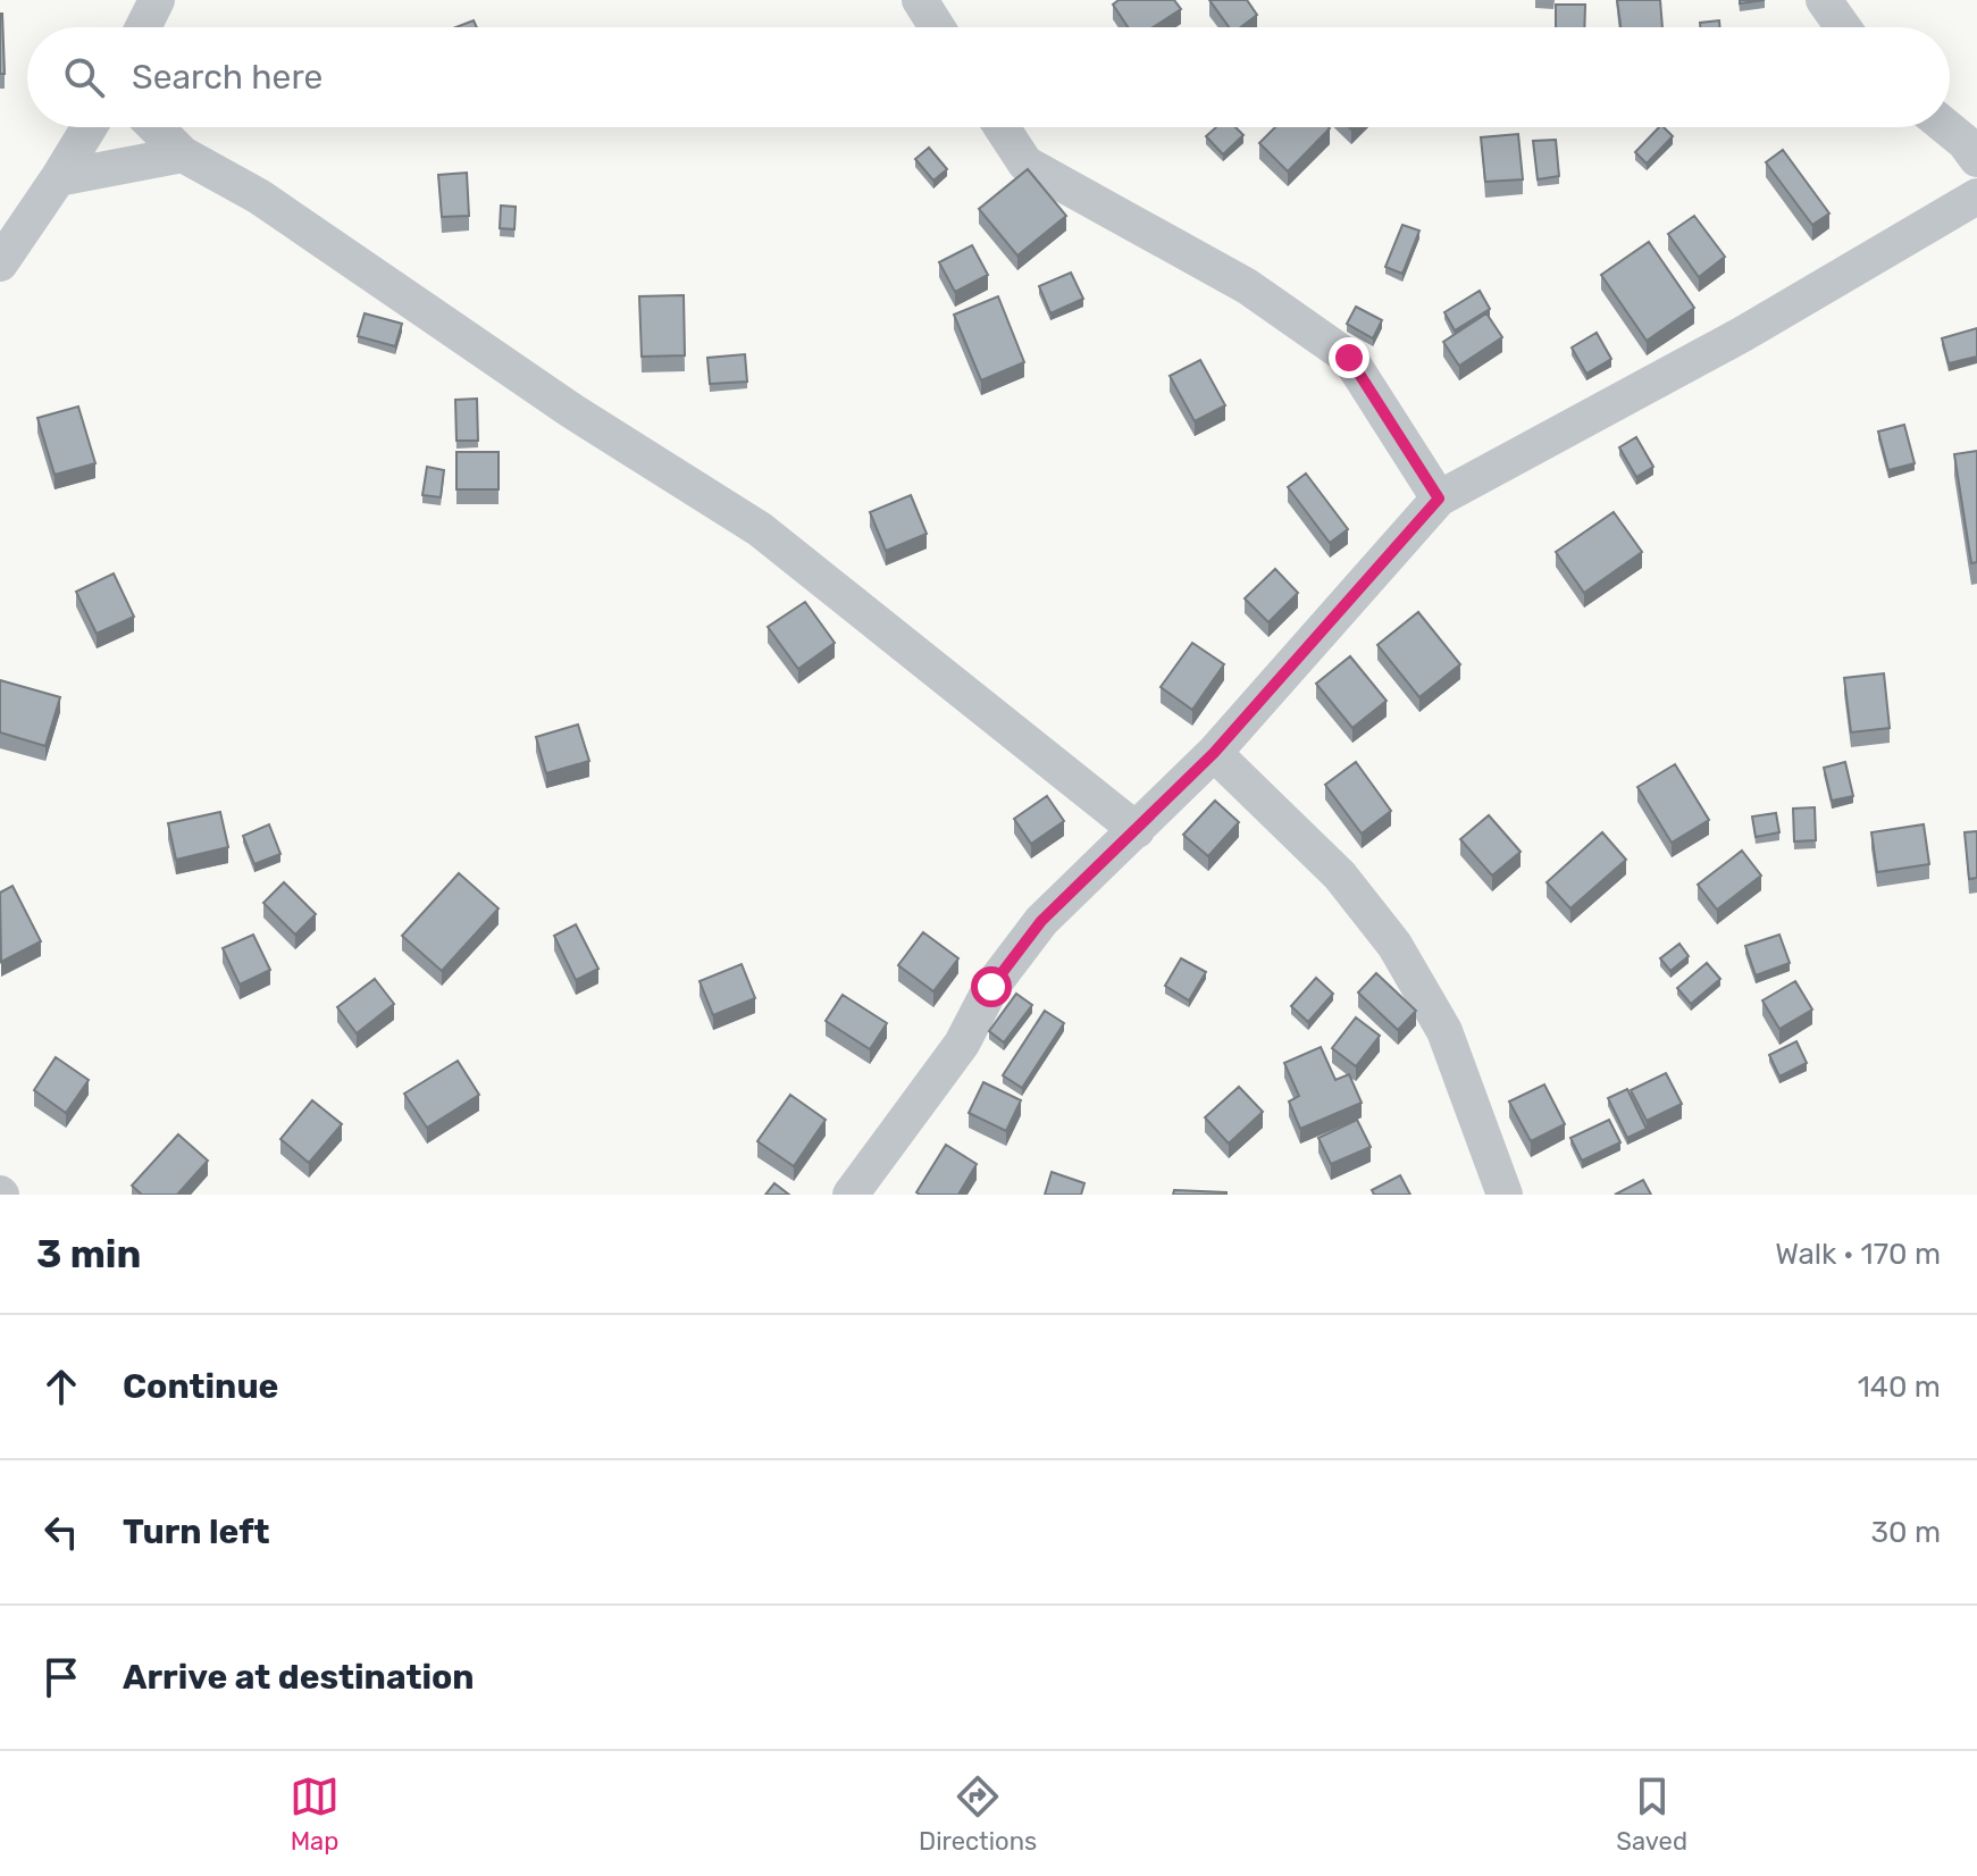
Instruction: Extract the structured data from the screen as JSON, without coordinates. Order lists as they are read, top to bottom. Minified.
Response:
{"page":{"search":"Search here","heading":["3 min","Walk · 170 m"],"list":[["Continue","140 m"],["Turn left","30 m"],"Arrive at destination"],"nav":["Map","Directions","Saved"]}}
